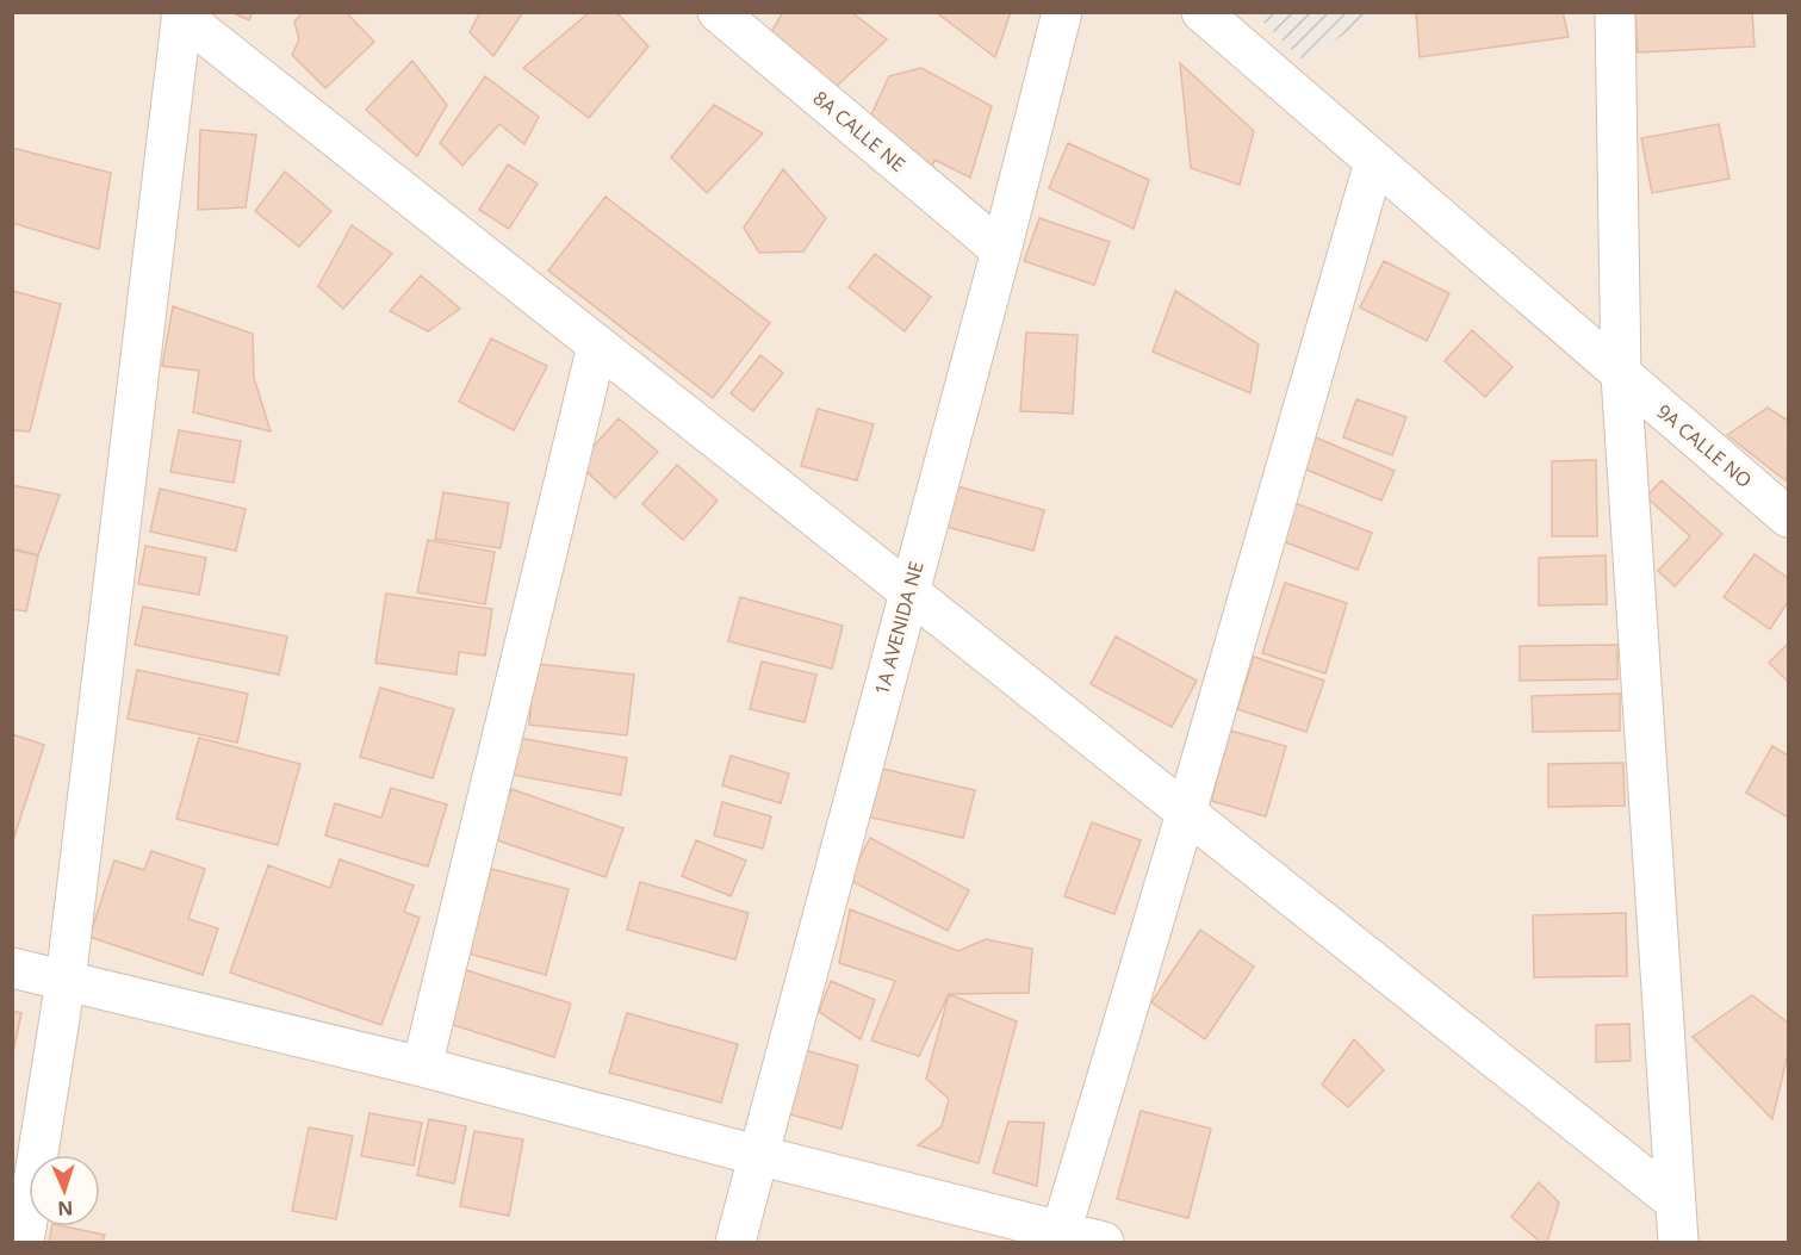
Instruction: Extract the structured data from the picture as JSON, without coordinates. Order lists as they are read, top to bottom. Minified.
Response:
{"streets":{"street":["8A CALLE NE","9A CALLE NO","1A AVENIDA NE"]},"crossings":[["8A CALLE NE","1A AVENIDA NE"]],"north":"bottom"}
